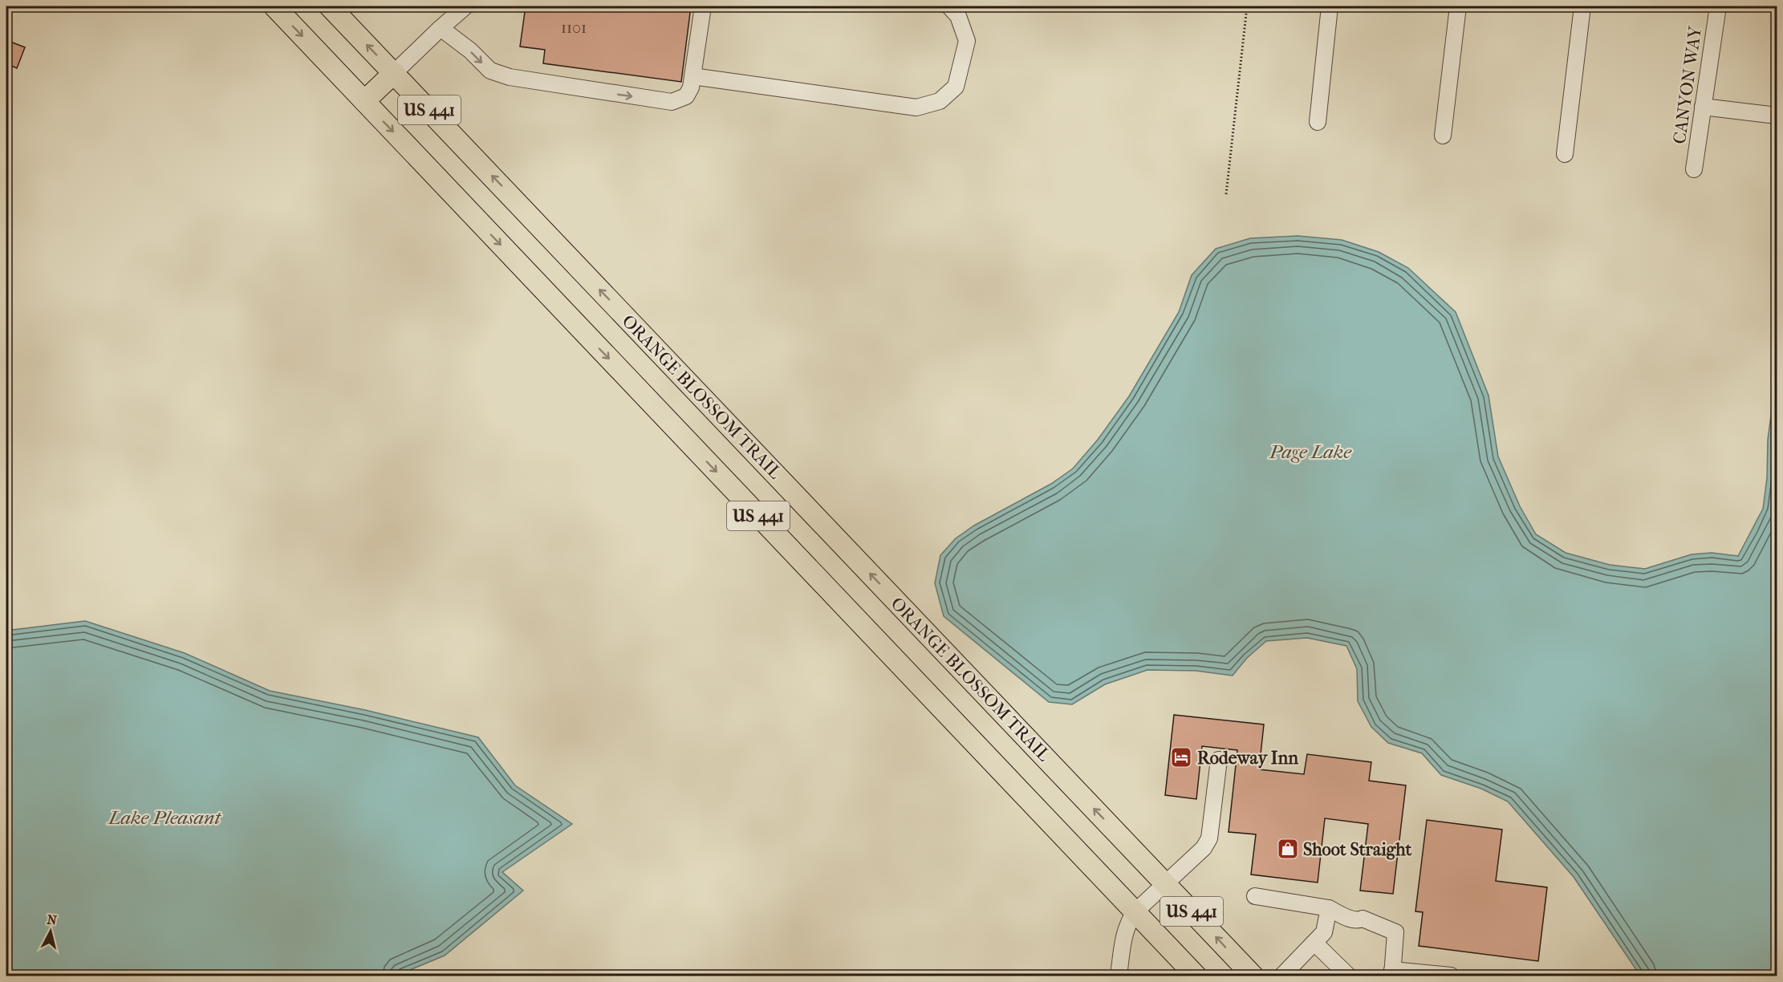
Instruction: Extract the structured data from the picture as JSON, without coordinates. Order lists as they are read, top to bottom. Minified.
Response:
{"streets":{"main road":["US 441","ORANGE BLOSSOM TRAIL"],"street":["CANYON WAY"]},"water":["Page Lake","Lake Pleasant"],"places":{"hotel":["Rodeway Inn"],"shop":["Shoot Straight"]},"house_numbers":["1101"],"north":"top"}
